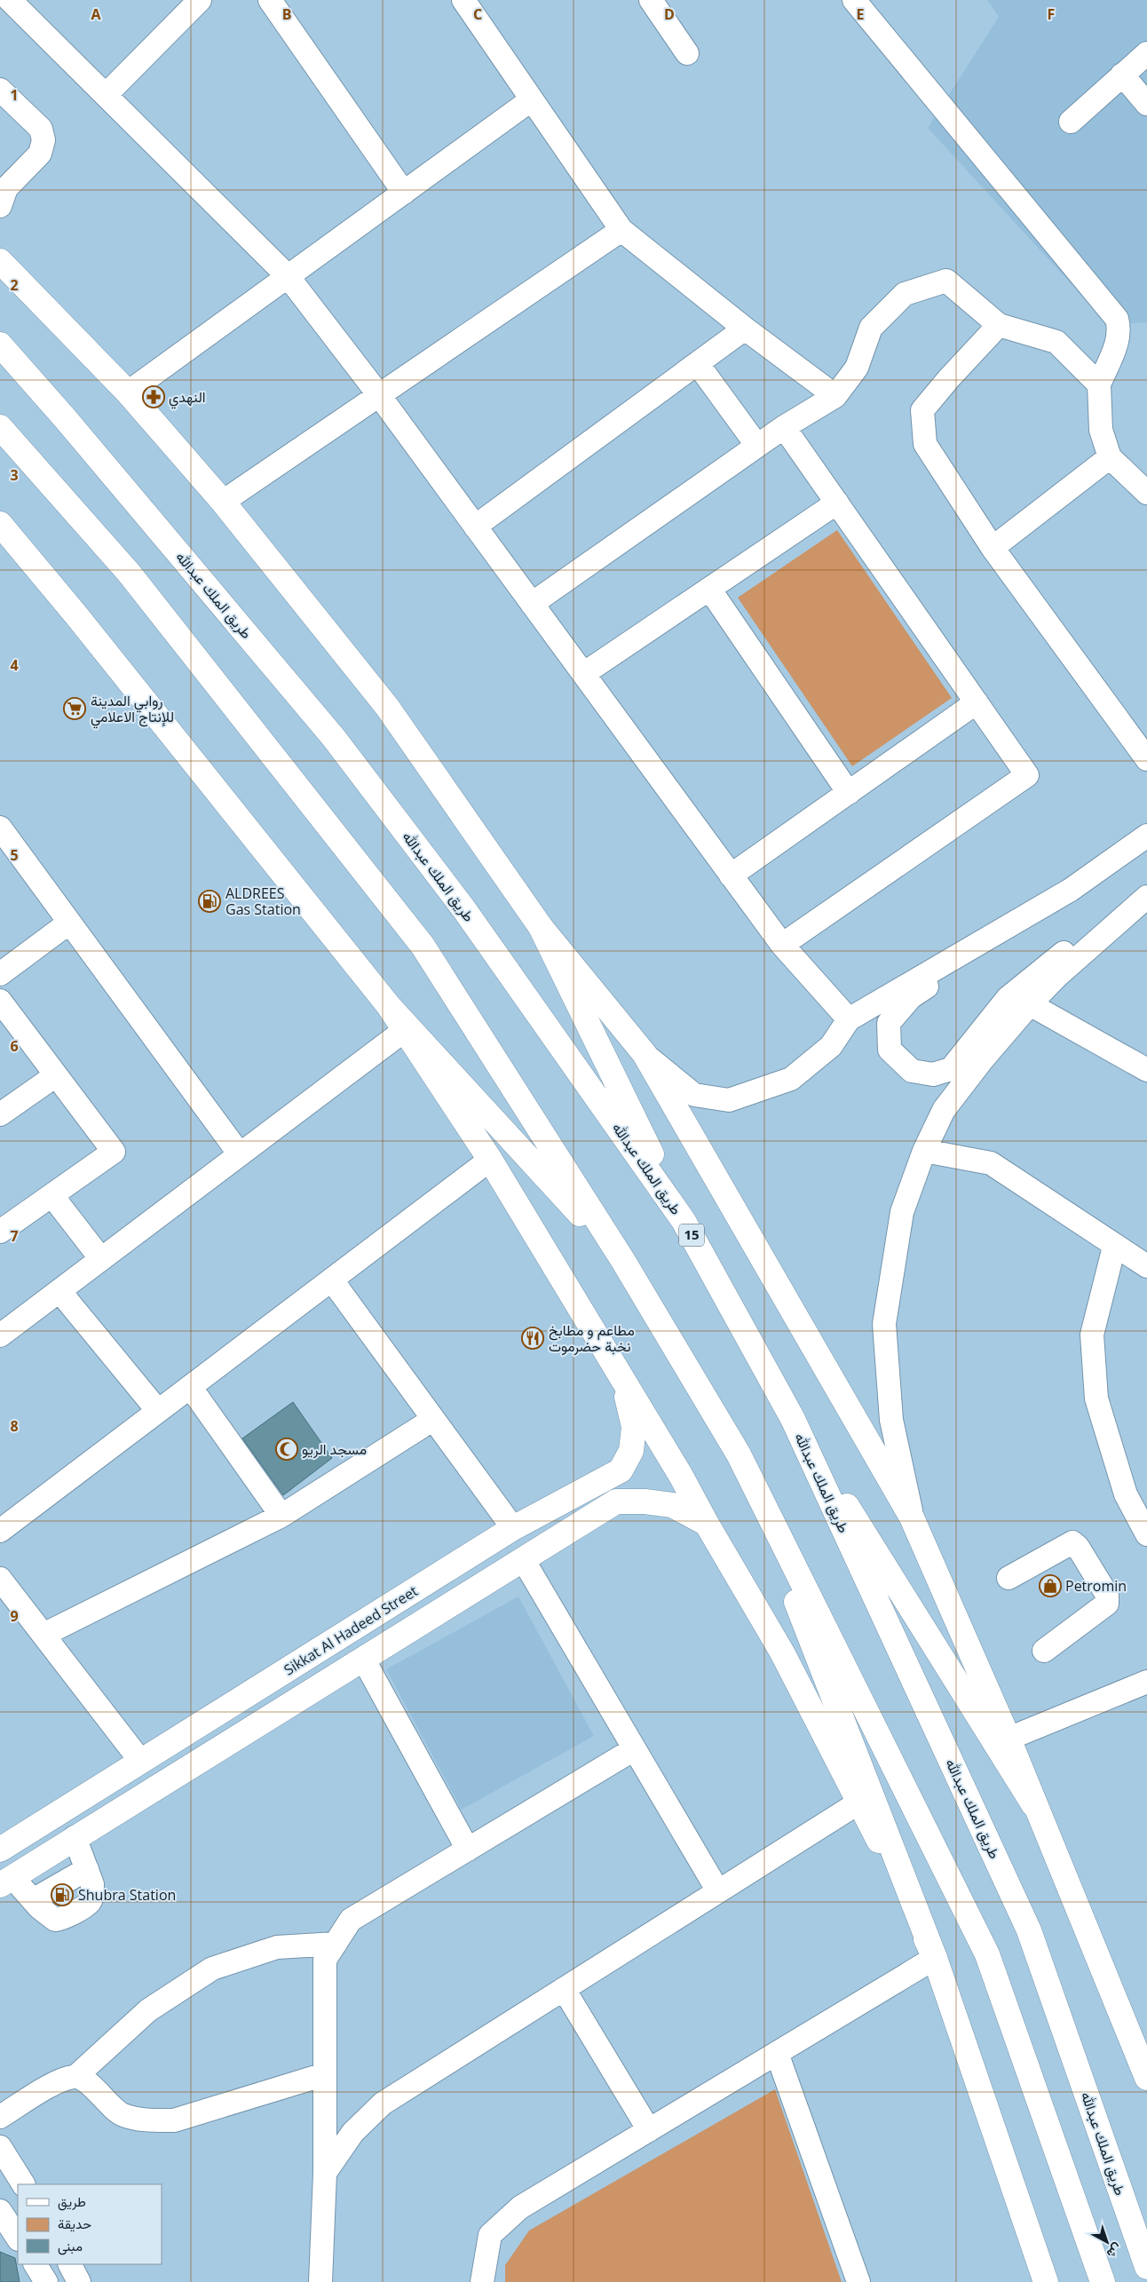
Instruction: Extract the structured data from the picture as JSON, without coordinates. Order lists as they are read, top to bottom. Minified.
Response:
{"streets":{"main road":["طريق الملك عبدالله","15","Sikkat Al Hadeed Street"]},"places":{"pharmacy":["النهدي"],"supermarket":["روابي المدينة للإنتاج الاعلامي"],"fuel station":["ALDREES Gas Station","Shubra Station"],"restaurant":["مطاعم و مطابخ نخبة حضرموت"],"mosque":["مسجد الريو"],"shop":["Petromin"]},"legend":["طريق","حديقة","مبنى"],"north":"bottom right","grid":{"columns":["A","B","C","D","E","F"],"rows":["1","2","3","4","5","6","7","8","9"]}}
